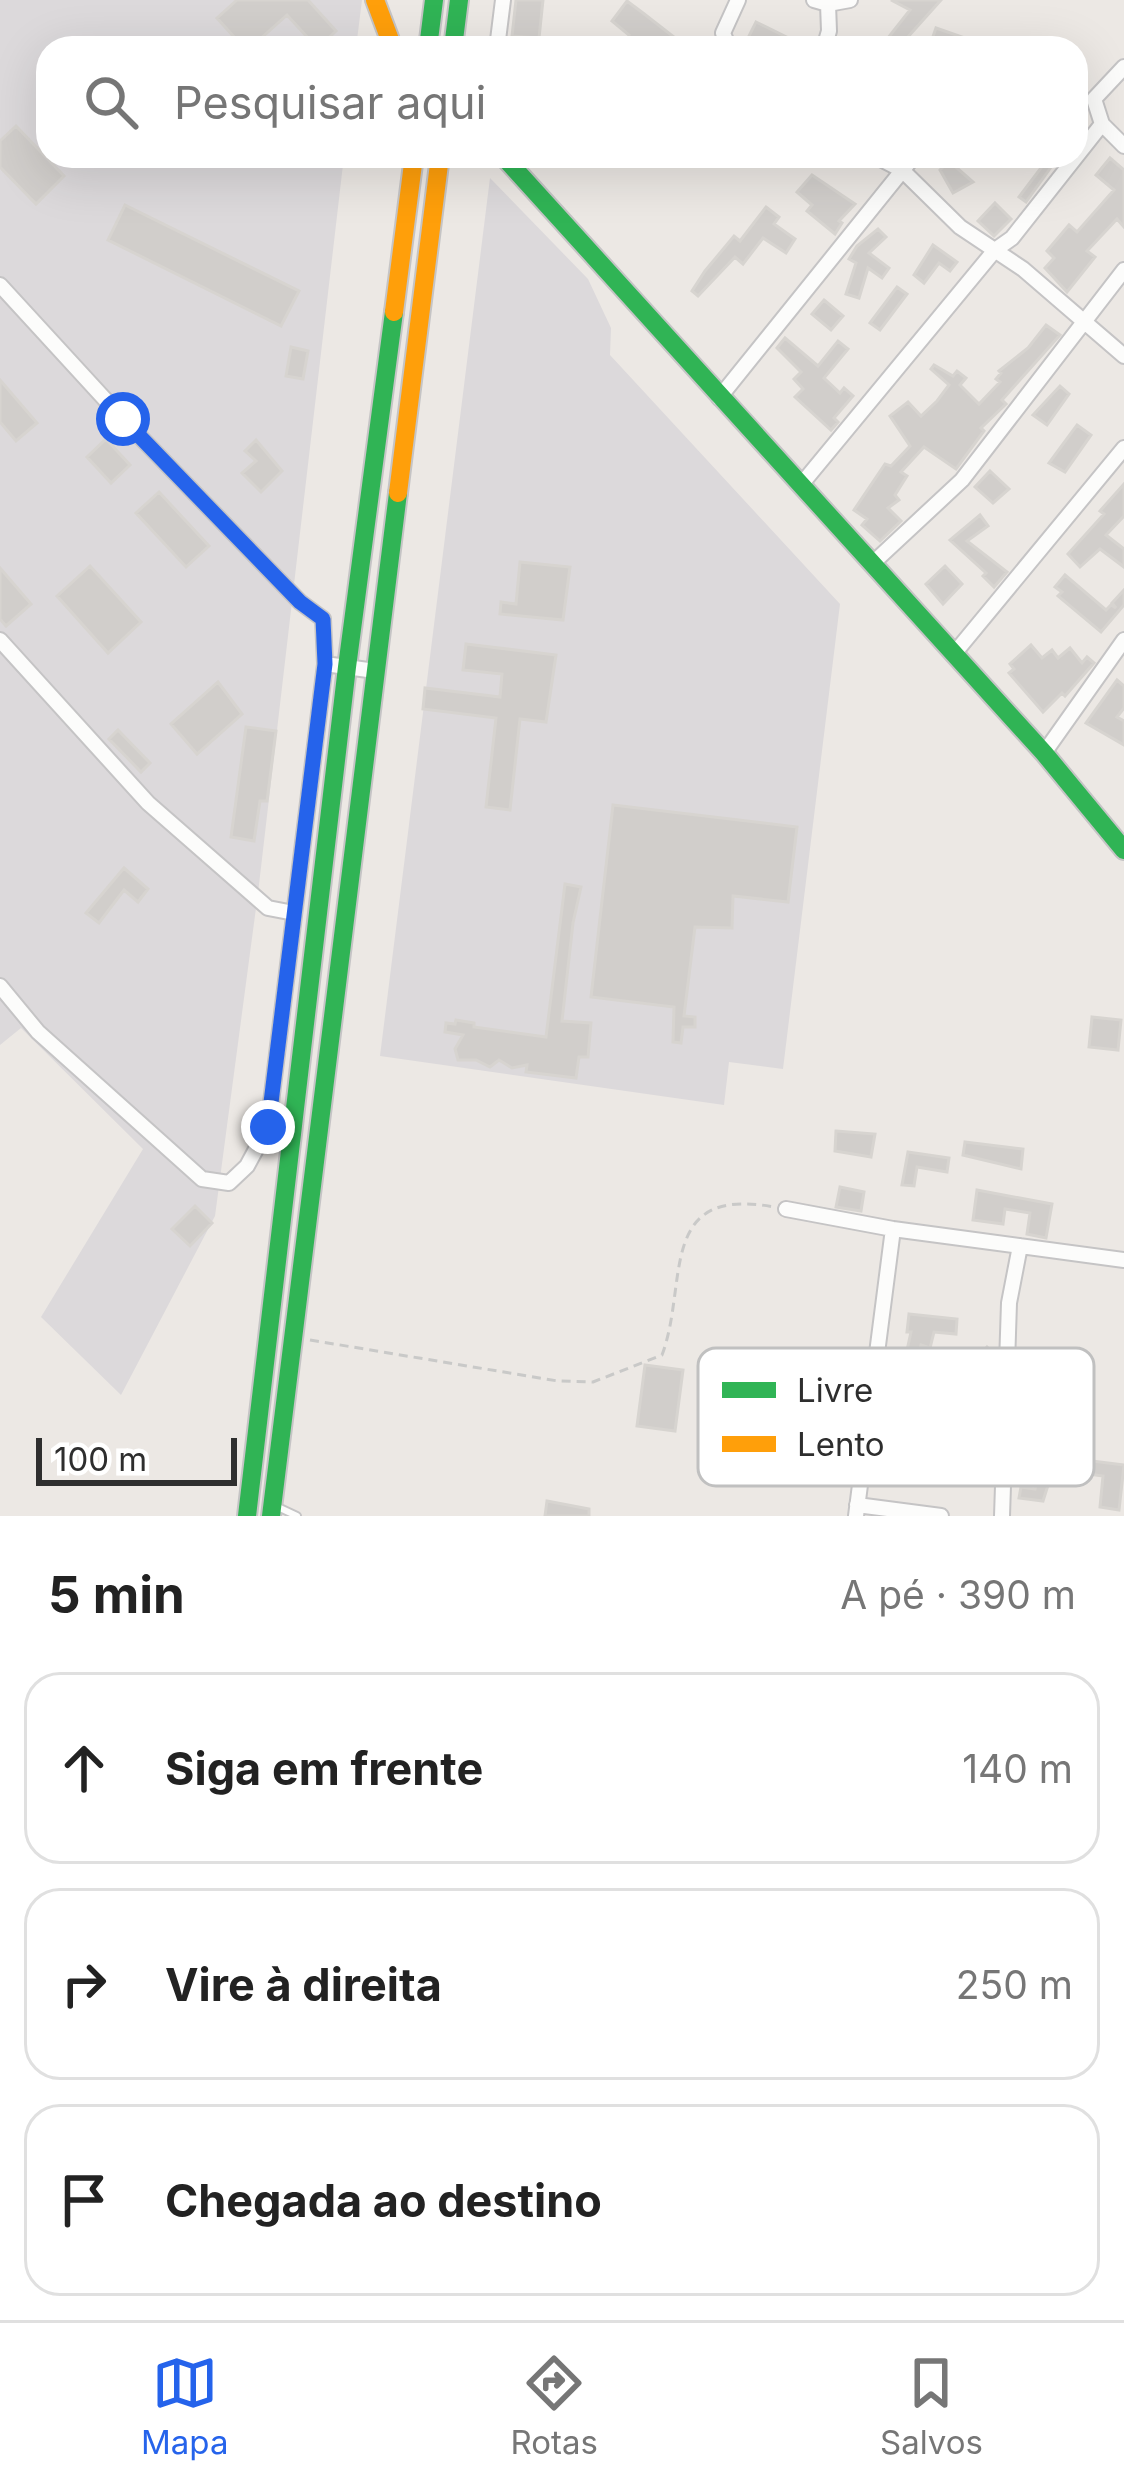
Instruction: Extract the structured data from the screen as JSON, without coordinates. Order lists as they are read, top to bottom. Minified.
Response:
{"legend":["Livre","Lento"],"scale_bar":"100 m","page":{"search":"Pesquisar aqui","scale":"100 m","heading":["5 min","A pé · 390 m"],"list":[["Siga em frente","140 m"],["Vire à direita","250 m"],"Chegada ao destino"],"nav":["Mapa","Rotas","Salvos"]}}
